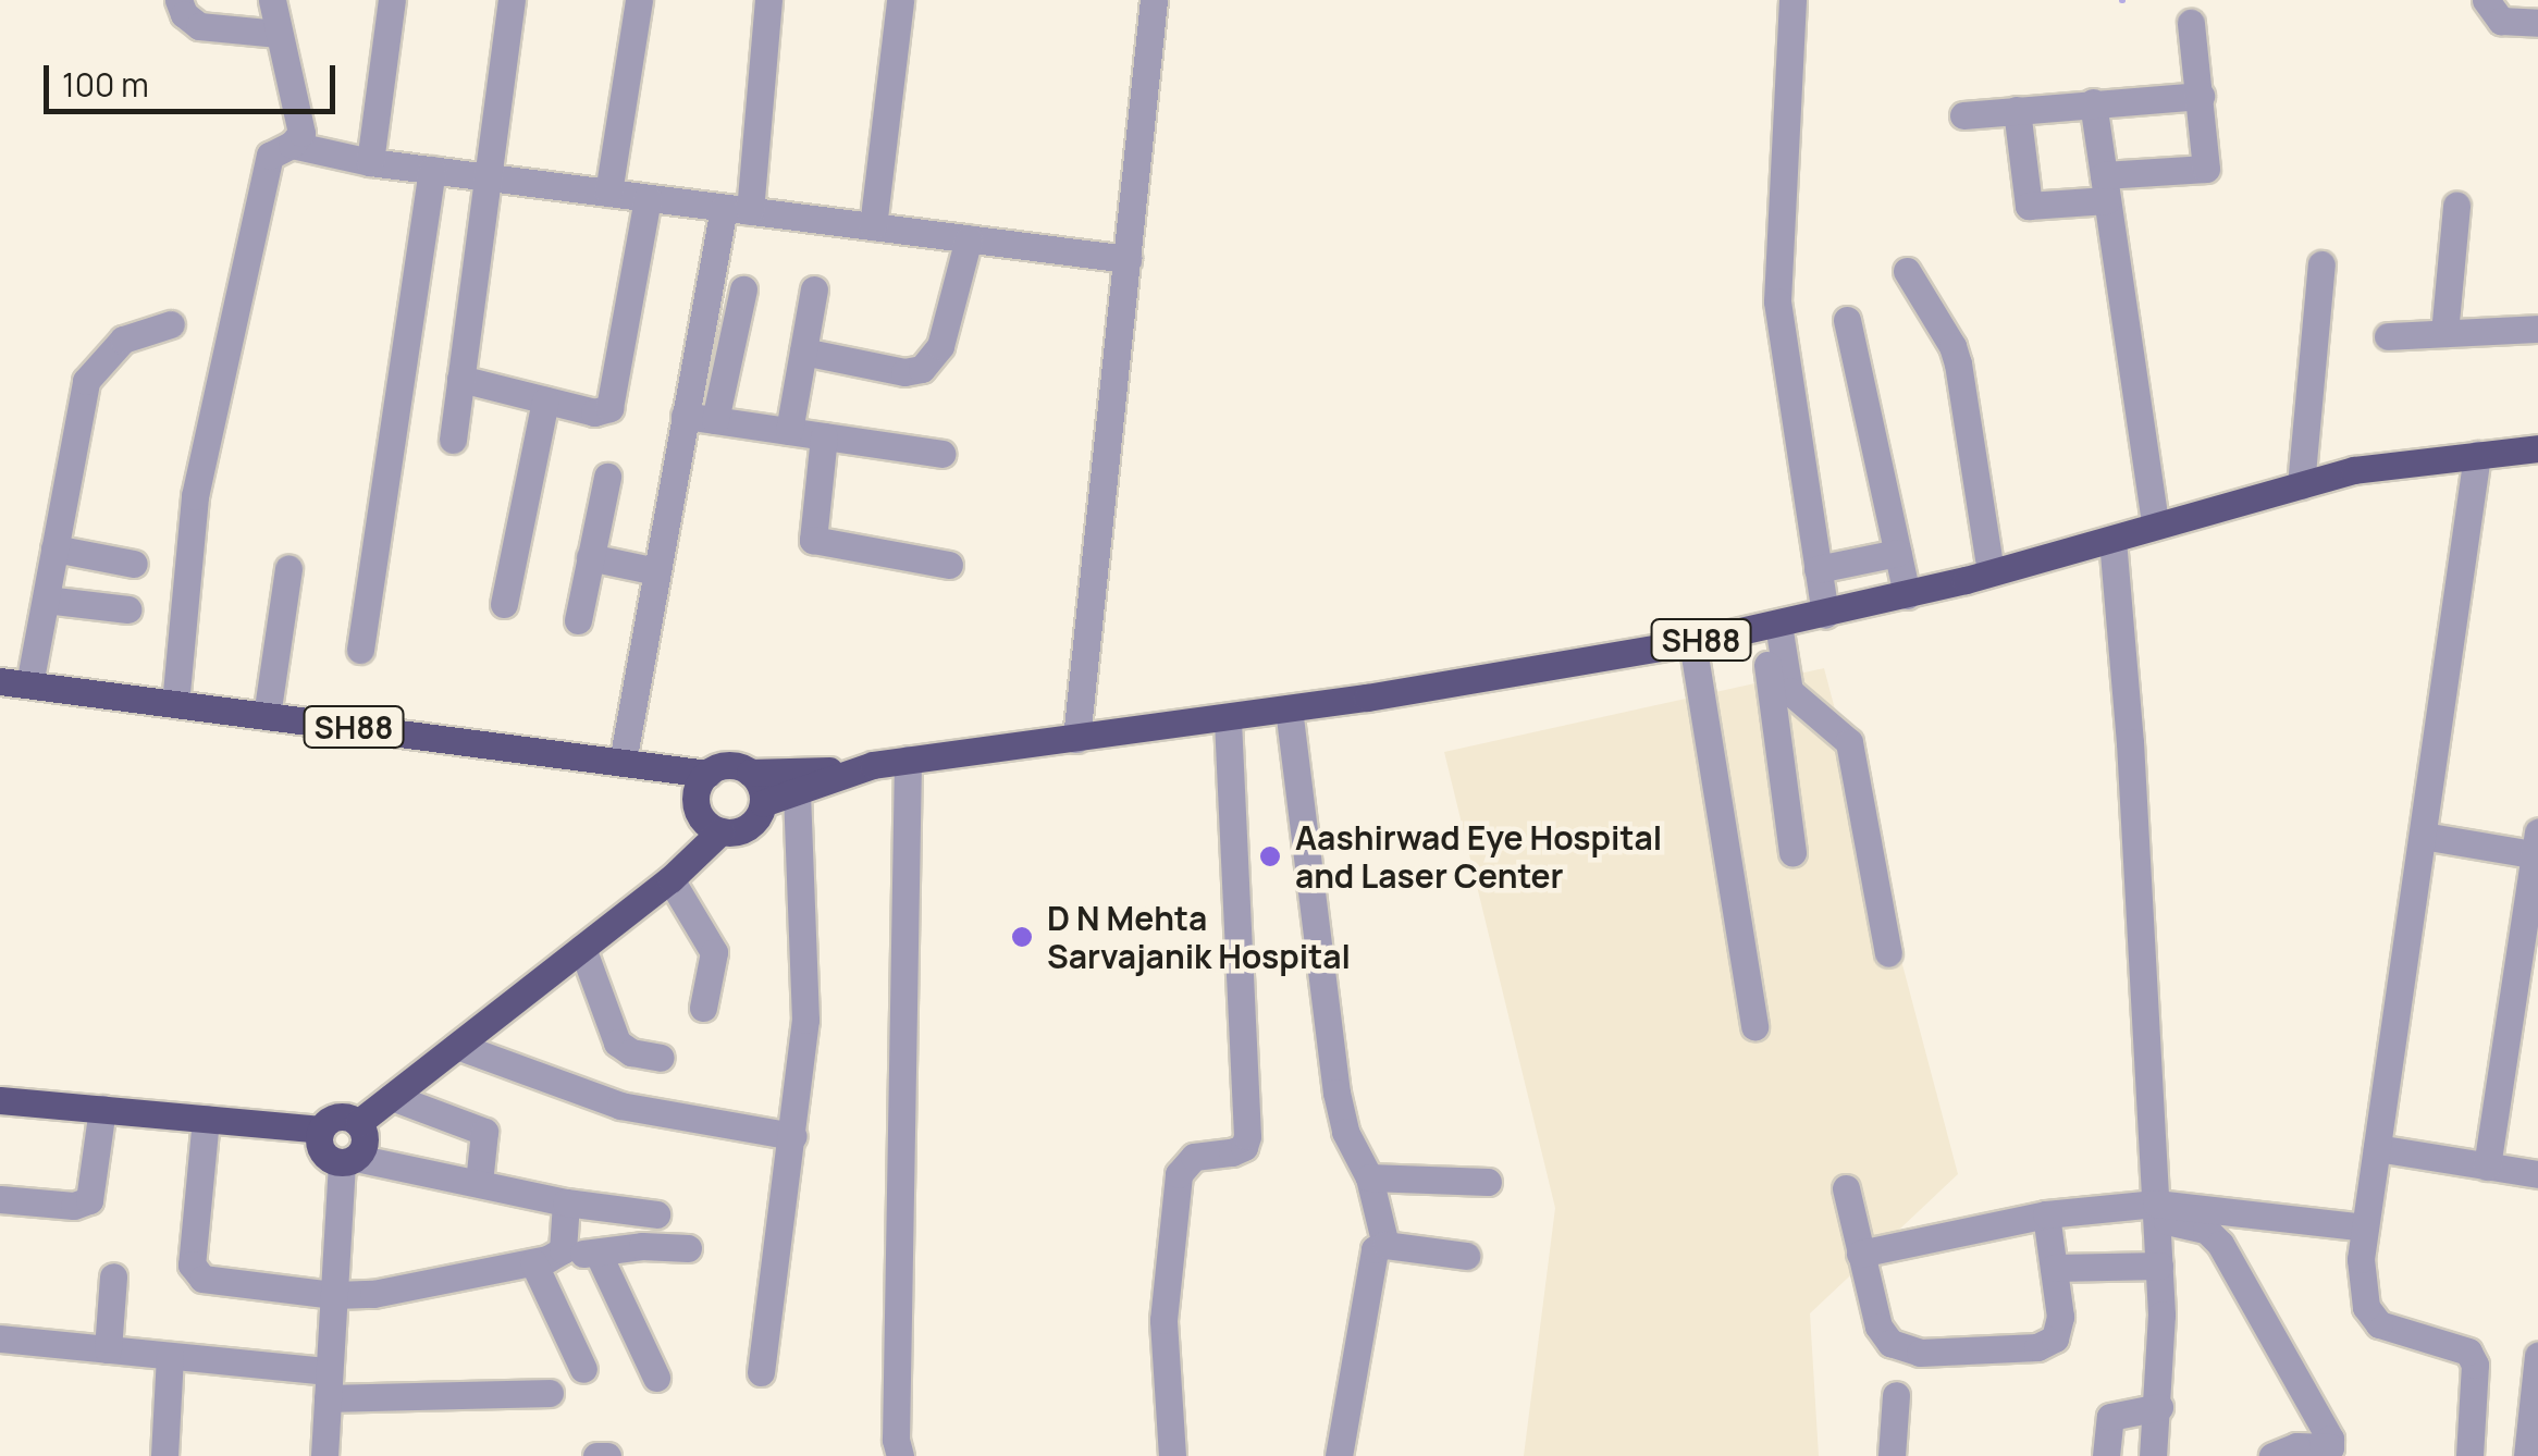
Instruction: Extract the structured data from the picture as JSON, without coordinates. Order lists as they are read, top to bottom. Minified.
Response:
{"streets":{"main road":["SH88"]},"places":["Aashirwad Eye Hospital and Laser Center","D N Mehta Sarvajanik Hospital"],"scale_bar":"100 m"}
